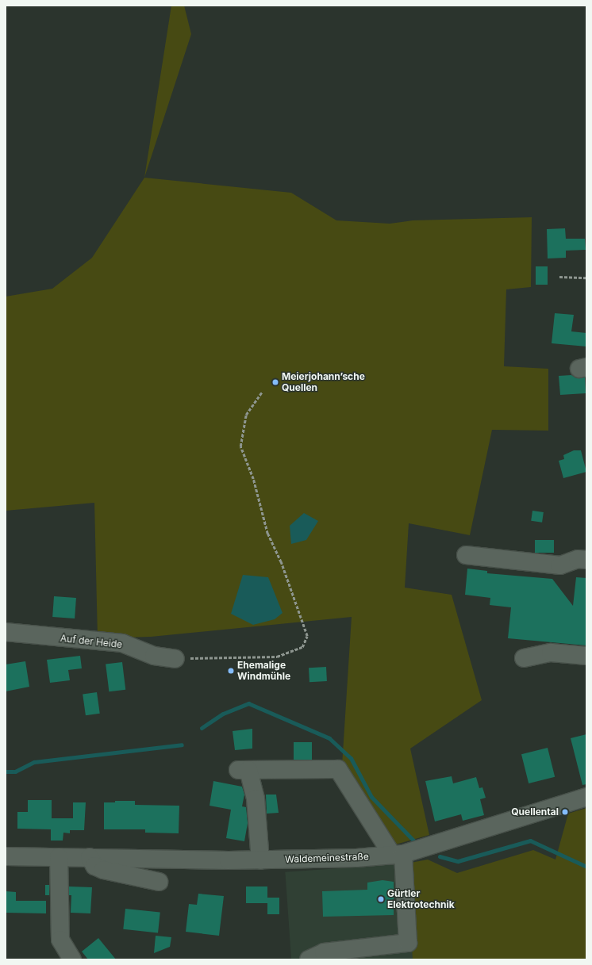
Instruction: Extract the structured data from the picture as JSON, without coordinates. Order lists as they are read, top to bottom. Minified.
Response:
{"streets":{"street":["Auf der Heide","Waldemeinestraße"]},"places":["Meierjohann’sche Quellen","Ehemalige Windmühle","Quellental","Gürtler Elektrotechnik"]}
